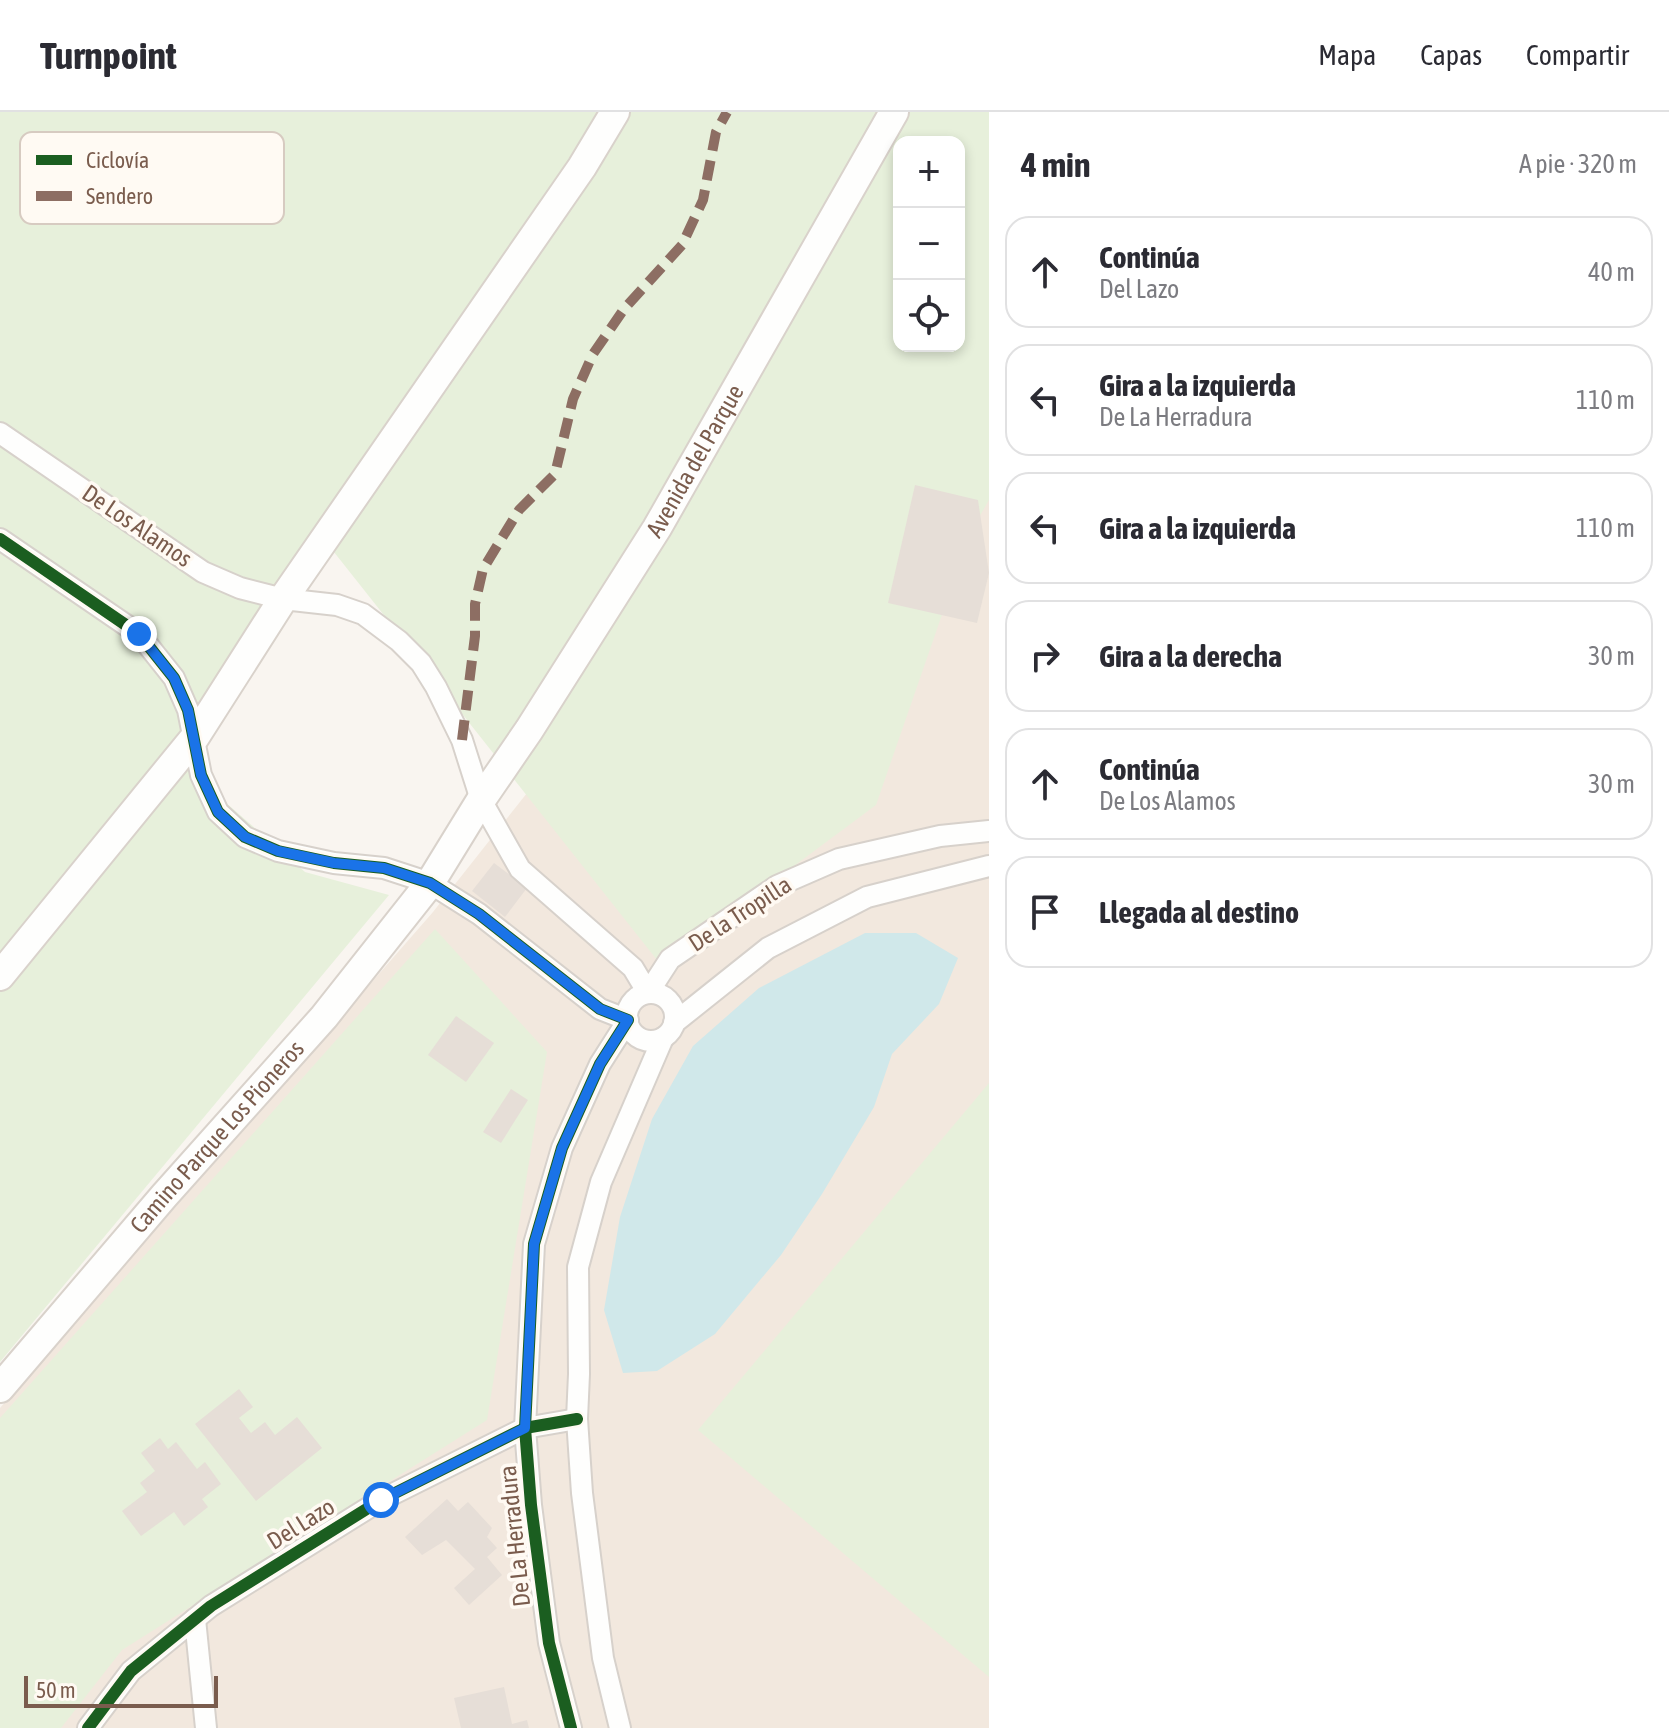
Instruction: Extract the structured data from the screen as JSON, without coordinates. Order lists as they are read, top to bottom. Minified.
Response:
{"streets":{"main road":["Avenida del Parque","Camino Parque Los Pioneros"],"street":["De Los Alamos","De la Tropilla","Del Lazo","De La Herradura"]},"crossings":[["Avenida del Parque","De Los Alamos"],["Avenida del Parque","Camino Parque Los Pioneros"],["De Los Alamos","Camino Parque Los Pioneros"],["De la Tropilla","De La Herradura"],["Del Lazo","De La Herradura"]],"legend":["Ciclovía","Sendero"],"scale_bar":"50 m","page":{"header":"Turnpoint","nav":["Mapa","Capas","Compartir"],"heading":["4 min","A pie · 320 m"],"map_buttons":["+","−"],"list":[["Continúa","Del Lazo","40 m"],["Gira a la izquierda","De La Herradura","110 m"],["Gira a la izquierda","110 m"],["Gira a la derecha","30 m"],["Continúa","De Los Alamos","30 m"],"Llegada al destino"],"scale":"50 m"}}
